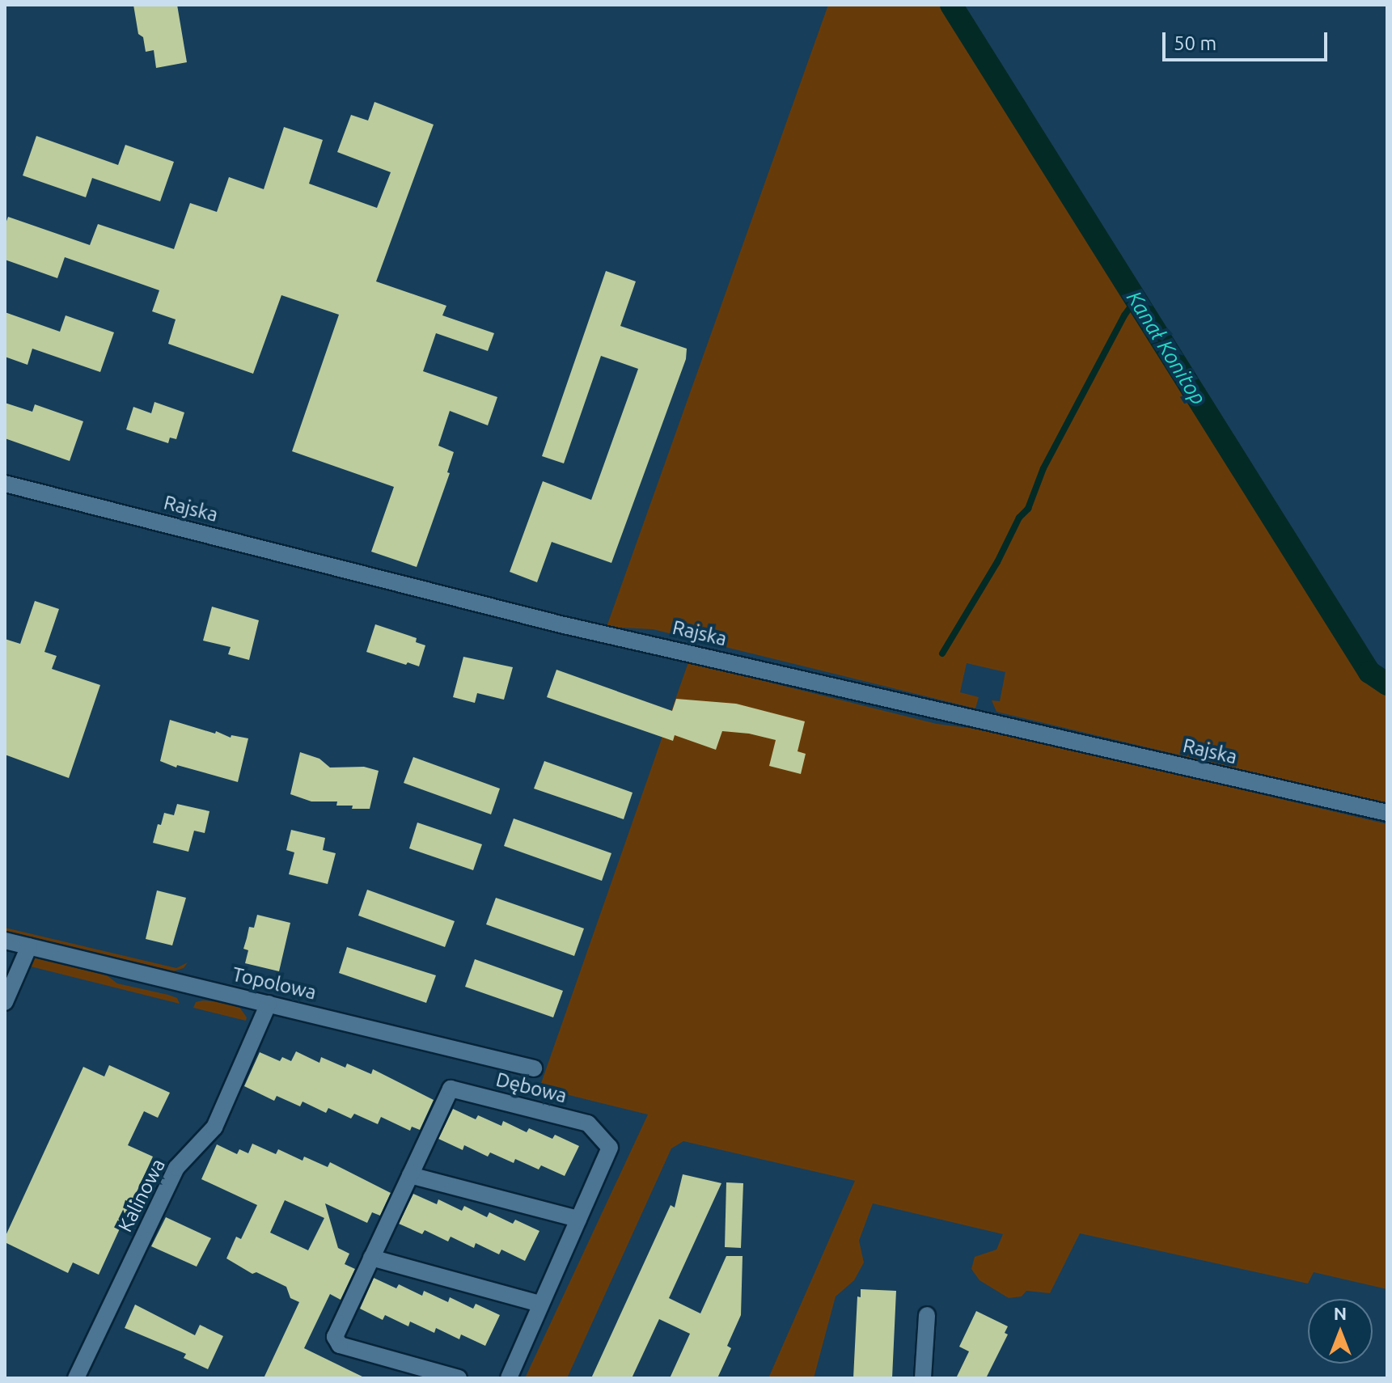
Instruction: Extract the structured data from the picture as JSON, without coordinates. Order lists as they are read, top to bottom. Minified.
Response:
{"streets":{"street":["Rajska","Topolowa","Dębowa","Kalinowa"]},"crossings":[["Topolowa","Kalinowa"]],"water":["Kanał Konitop"],"scale_bar":"50 m","north":"top"}
